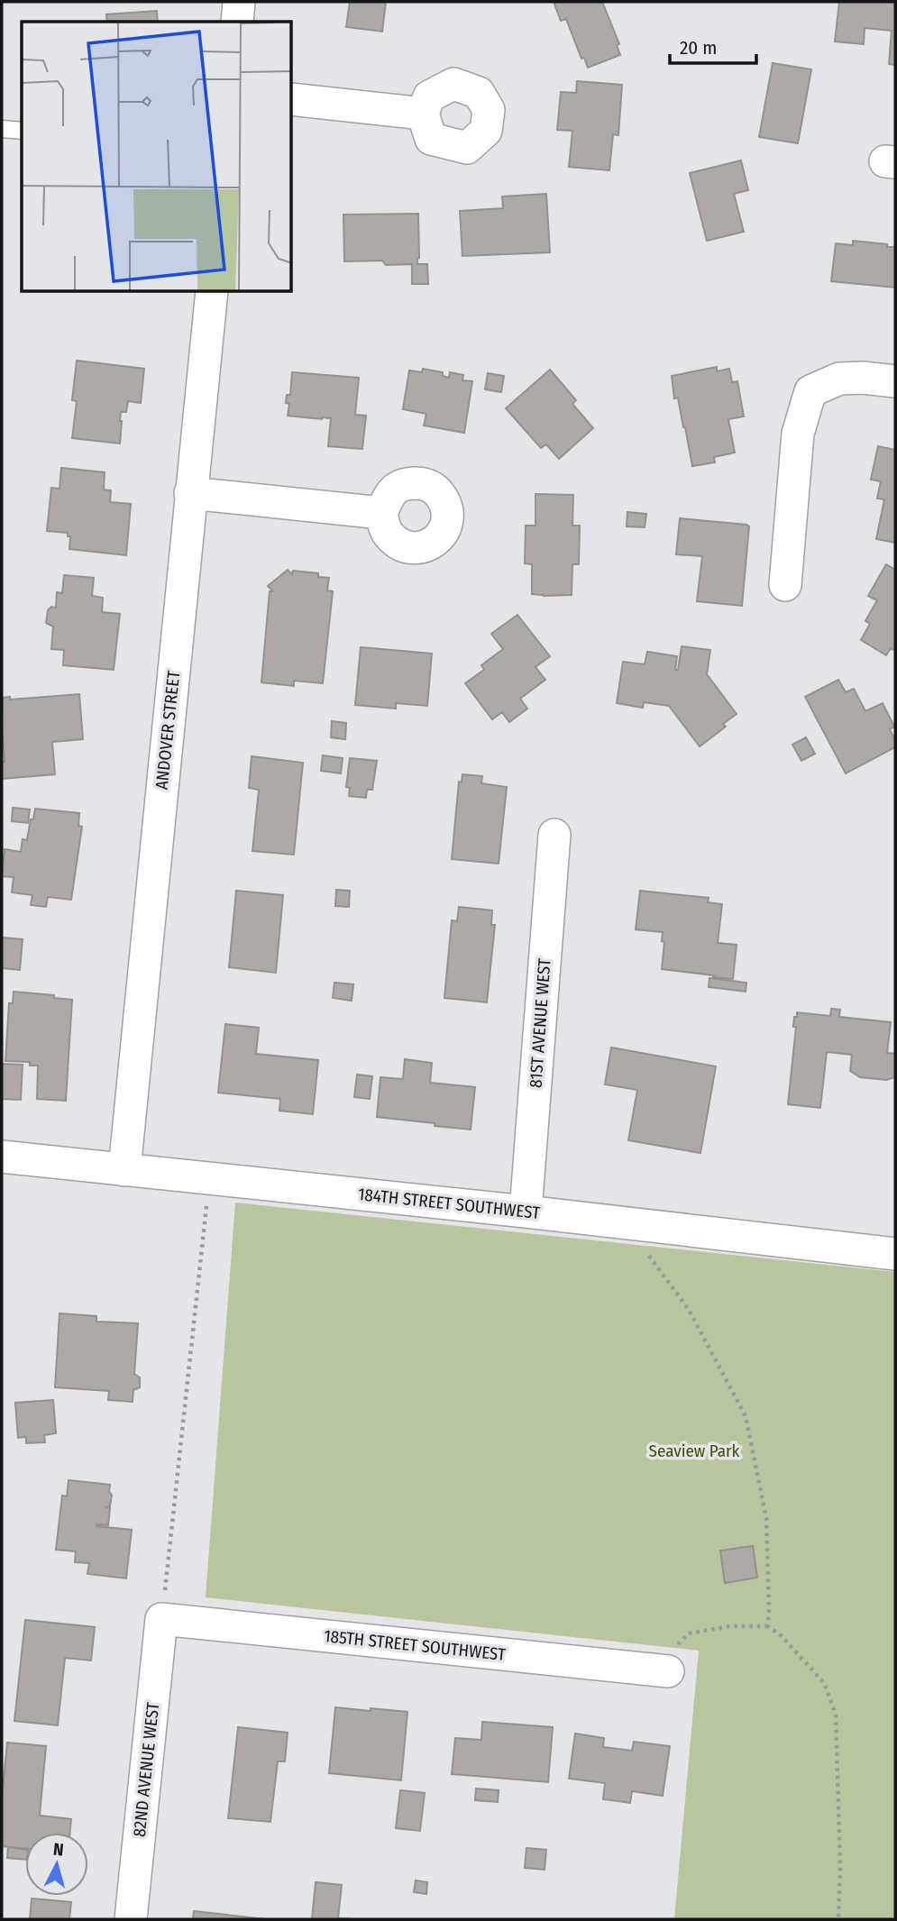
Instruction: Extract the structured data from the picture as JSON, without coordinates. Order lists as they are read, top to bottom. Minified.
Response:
{"streets":{"street":["ANDOVER STREET","81ST AVENUE WEST","184TH STREET SOUTHWEST","185TH STREET SOUTHWEST","82ND AVENUE WEST"]},"crossings":[["ANDOVER STREET","184TH STREET SOUTHWEST"],["81ST AVENUE WEST","184TH STREET SOUTHWEST"],["185TH STREET SOUTHWEST","82ND AVENUE WEST"]],"parks":["Seaview Park"],"scale_bar":"20 m","north":"top"}
